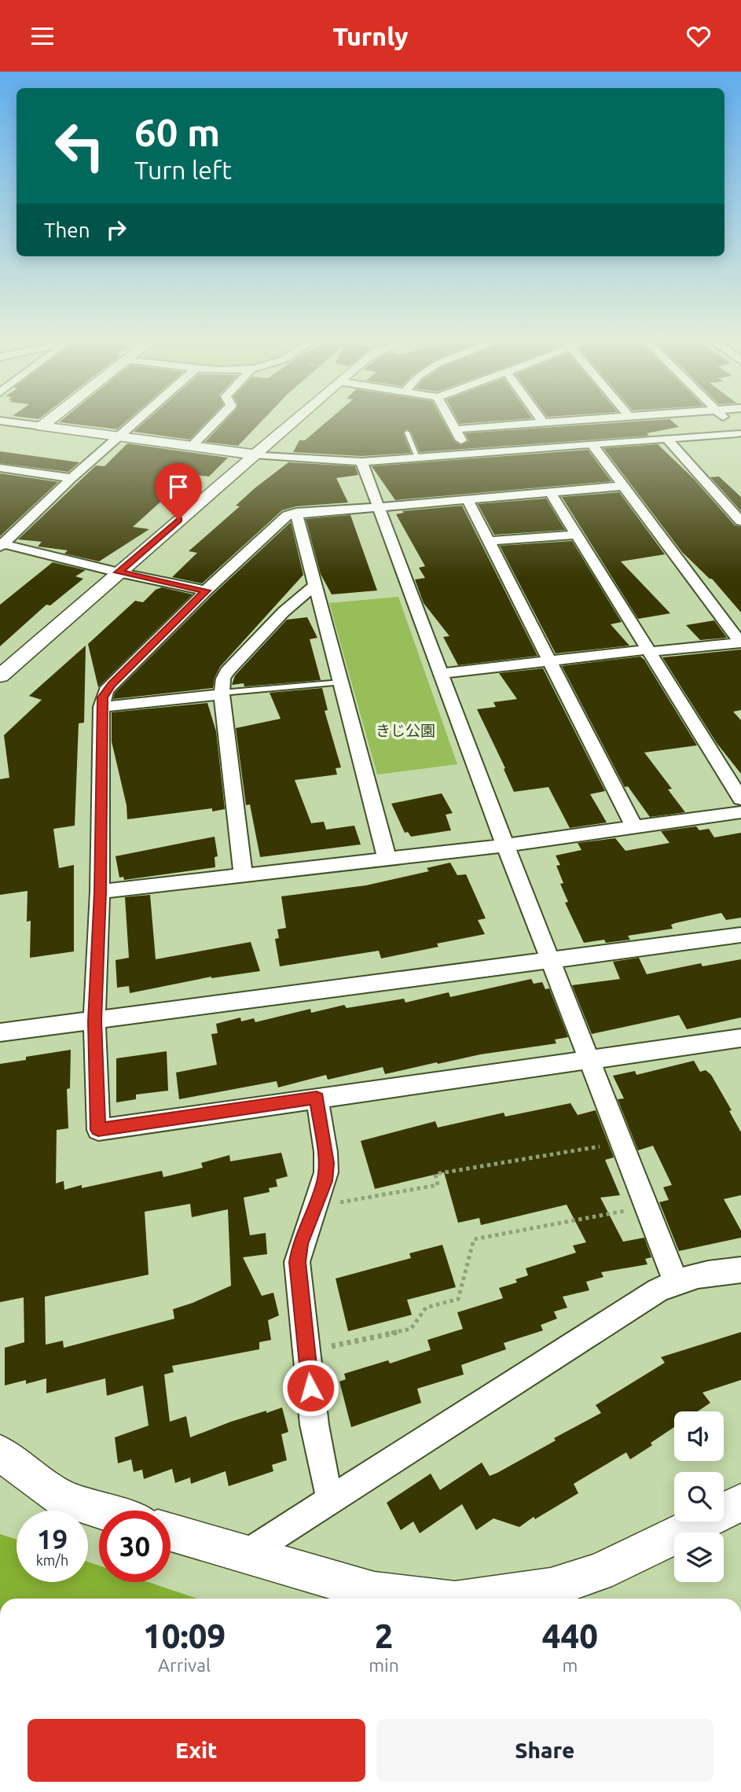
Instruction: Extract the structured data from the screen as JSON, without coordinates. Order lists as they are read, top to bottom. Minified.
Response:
{"parks":["きじ公園"],"page":{"header":"Turnly","turn":["60 m","Turn left"],"then":"Then","speed":"19 km/h","limit":"30","eta":["10:09","Arrival","2","min","440","m"],"buttons":["Exit","Share"]}}
